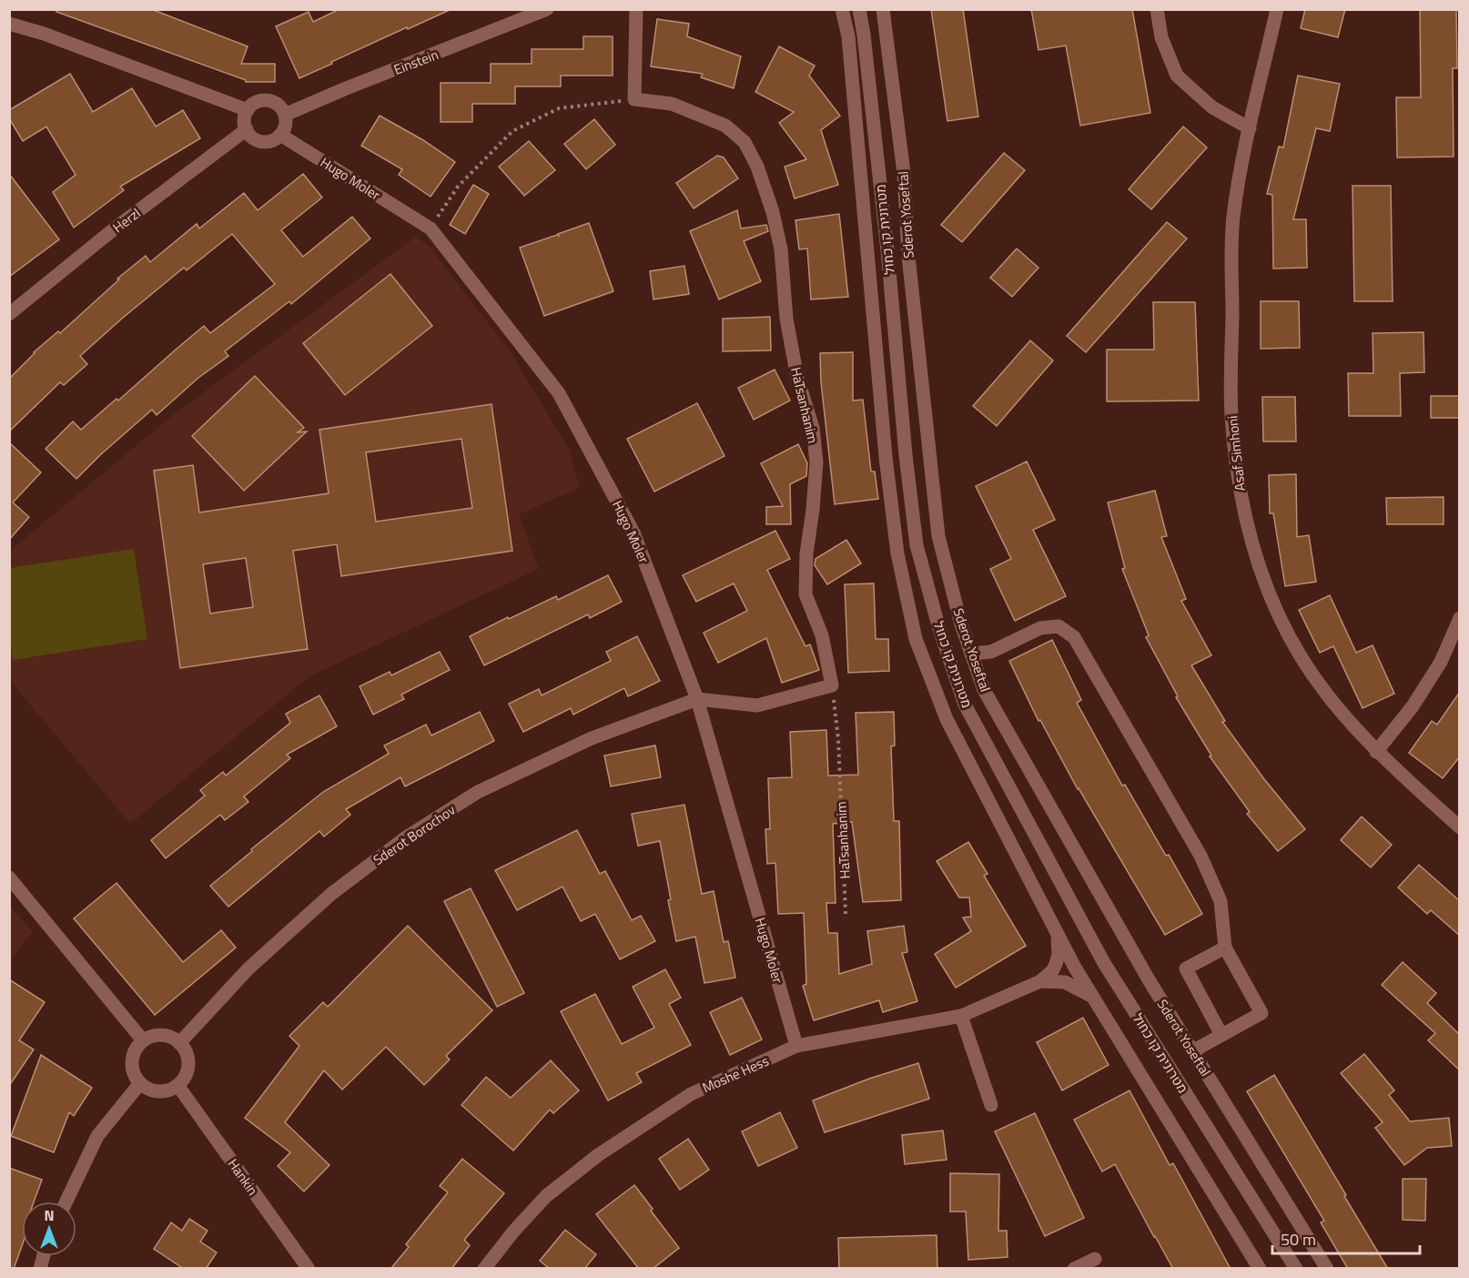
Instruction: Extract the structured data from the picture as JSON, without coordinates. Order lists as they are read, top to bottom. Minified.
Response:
{"streets":{"street":["Einstein","Hugo Moler","Sderot Yoseftal","Herzl","מטרונית קו כחול","HaTsanhanim","Asaf Simhoni","Sderot Borochov","Moshe Hess","Hankin"]},"crossings":[["Einstein","Hugo Moler"],["Einstein","Herzl"],["Hugo Moler","Herzl"],["Hugo Moler","Sderot Borochov"],["Hugo Moler","Moshe Hess"],["Sderot Borochov","Hankin"]],"scale_bar":"50 m","north":"top"}
